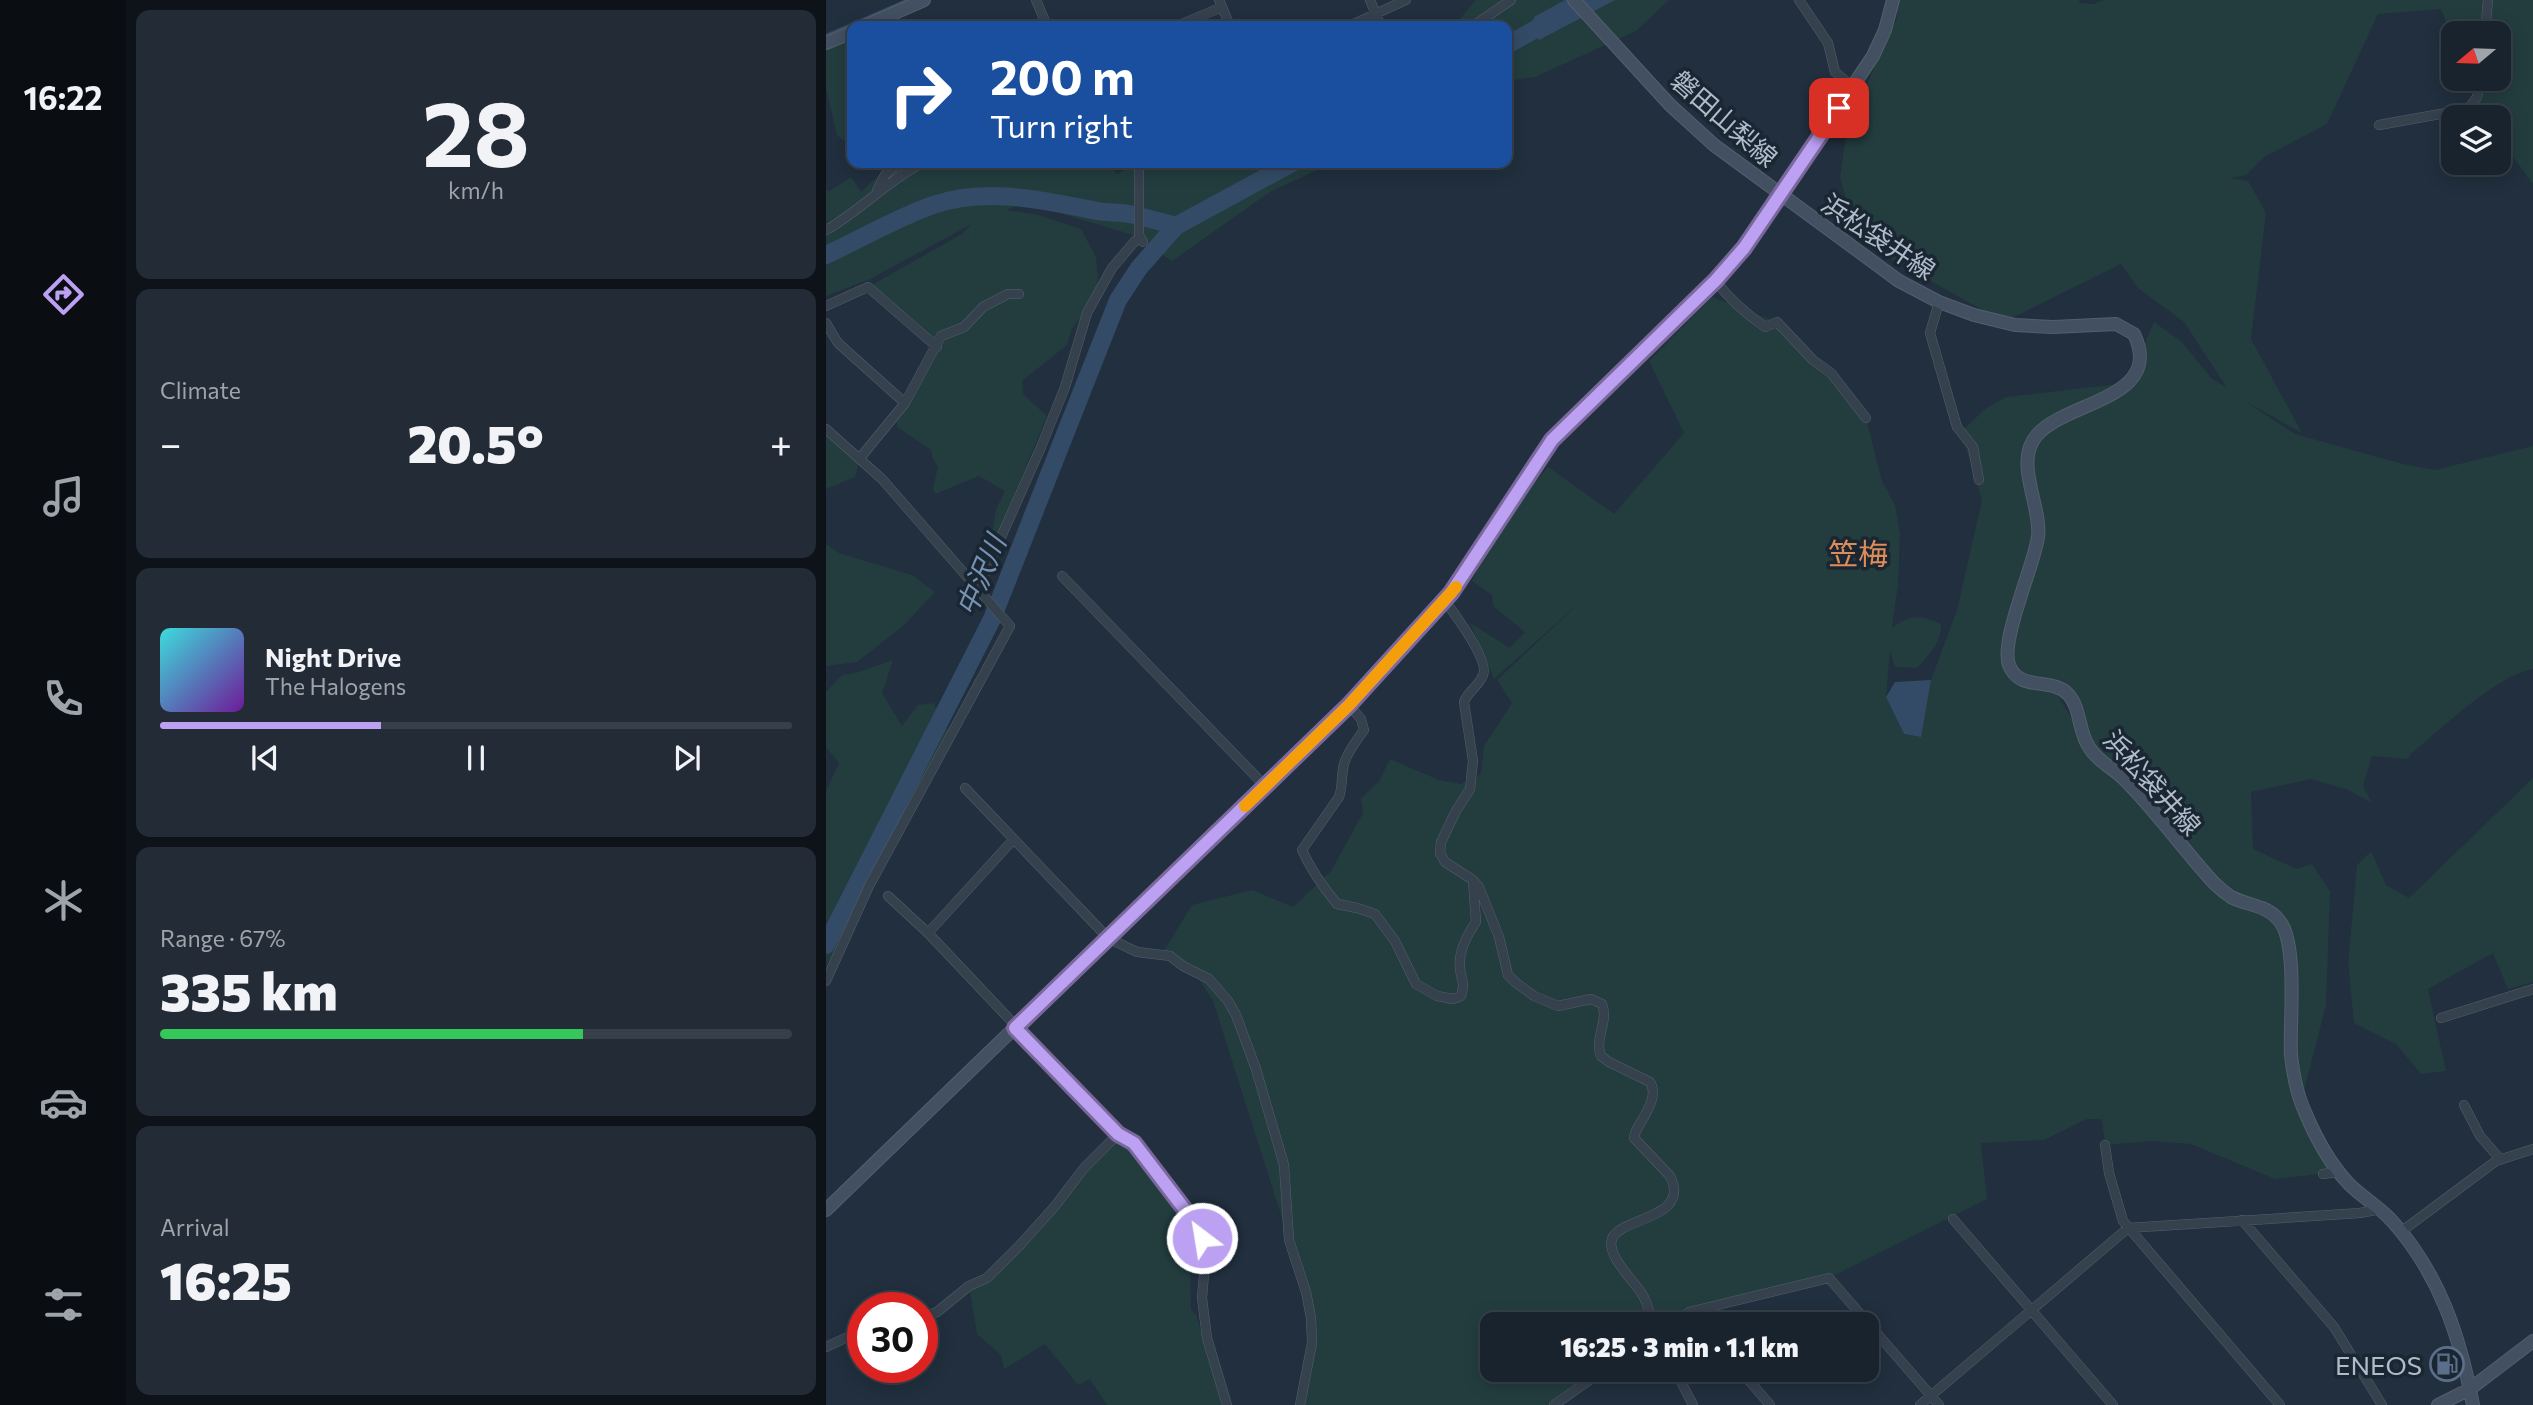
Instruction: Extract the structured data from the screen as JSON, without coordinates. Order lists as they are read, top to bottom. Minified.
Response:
{"streets":{"main road":["磐田山梨線","浜松袋井線"]},"crossings":[["磐田山梨線","浜松袋井線"]],"districts":["笠梅"],"water":["中沢川"],"places":{"fuel station":["ENEOS"]},"north":"left","page":{"tabs":"16:22","tile":[["28","km/h"],"Climate",["Range · 67%","335 km"],["Arrival","16:25"]],"turn":["200 m","Turn right"],"heat":["−","20.5°","+"],"song":["Night Drive","The Halogens"],"limit":"30","trip":"16:25 · 3 min · 1.1 km"}}
